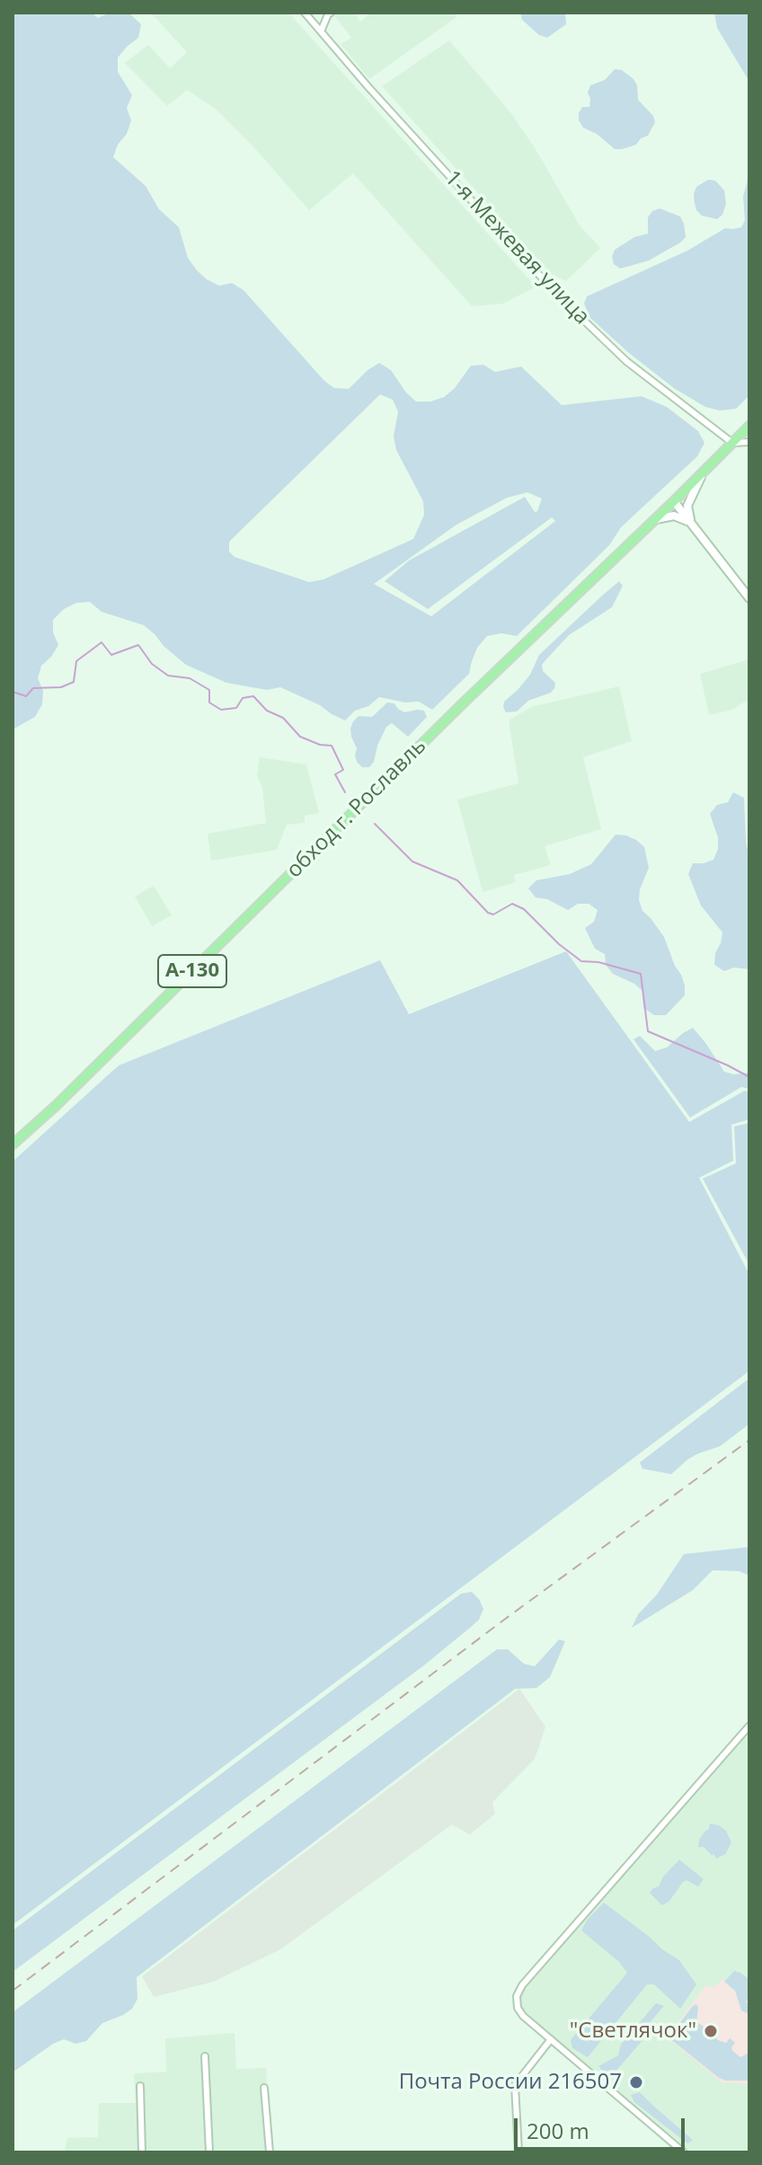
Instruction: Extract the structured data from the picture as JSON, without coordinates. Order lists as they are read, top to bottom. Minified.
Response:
{"streets":{"highway":["обход г. Рославль","А-130"],"street":["1-я Межевая улица"]},"crossings":[["1-я Межевая улица","А-130"],["обход г. Рославль","А-130"]],"places":["\"Светлячок\"","Почта России 216507"],"scale_bar":"200 m"}
